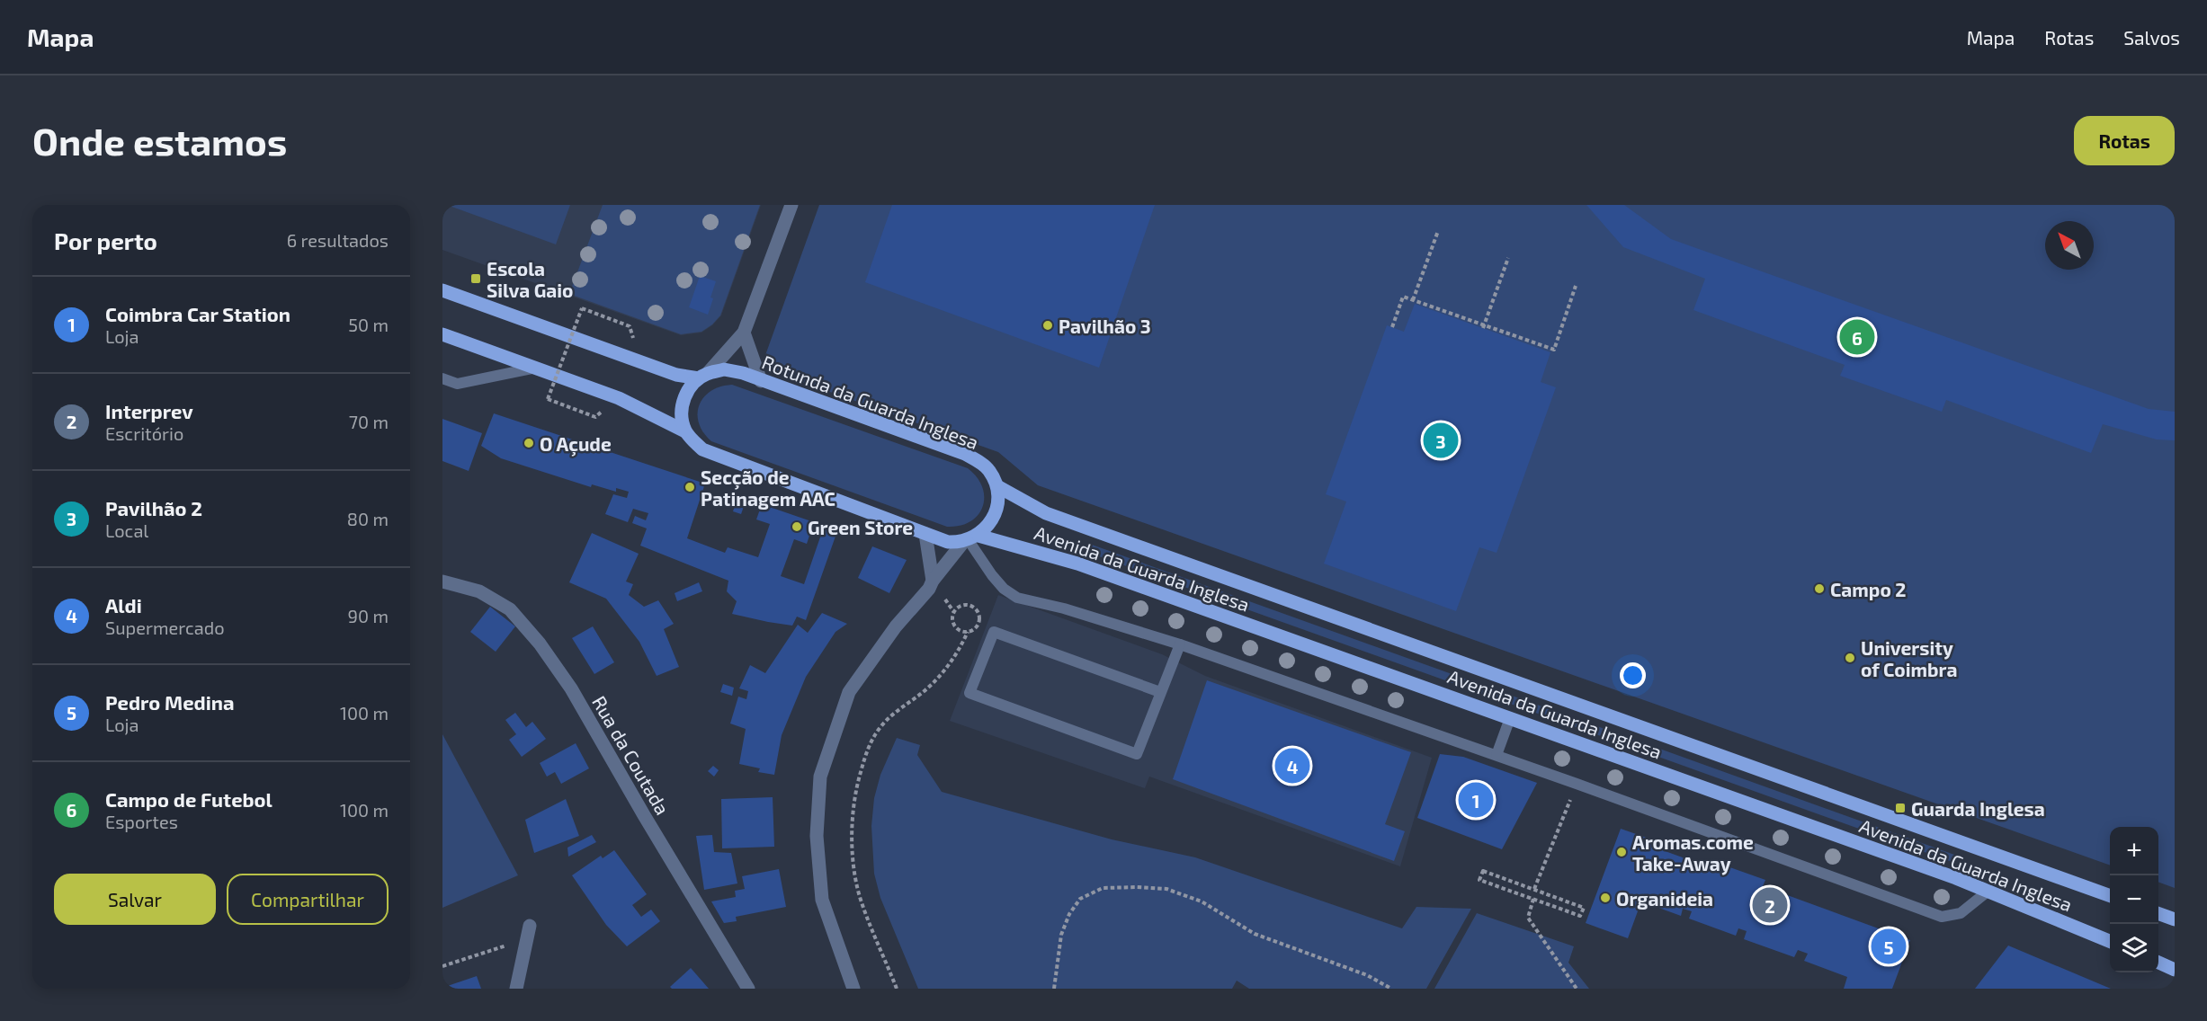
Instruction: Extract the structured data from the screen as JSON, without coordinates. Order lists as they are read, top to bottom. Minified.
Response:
{"streets":{"main road":["Rotunda da Guarda Inglesa","Avenida da Guarda Inglesa"],"street":["Rua da Coutada"]},"crossings":[["Rotunda da Guarda Inglesa","Avenida da Guarda Inglesa"]],"places":{"transit":["Escola Silva Gaio","Guarda Inglesa"],"other":["Pavilhão 3","O Açude","Secção de Patinagem AAC","Green Store","Campo 2","University of Coimbra","Aromas.come Take-Away","Organideia"]},"north":"top left","page":{"header":"Mapa","nav":["Mapa","Rotas","Salvos"],"buttons":["Rotas",["Salvar","Compartilhar"]],"title":"Onde estamos","heading":["Por perto","6 resultados"],"list":[{"mark":"1","name":"Coimbra Car Station","note":"Loja","value":"50 m"},{"mark":"2","name":"Interprev","note":"Escritório","value":"70 m"},{"mark":"3","name":"Pavilhão 2","note":"Local","value":"80 m"},{"mark":"4","name":"Aldi","note":"Supermercado","value":"90 m"},{"mark":"5","name":"Pedro Medina","note":"Loja","value":"100 m"},{"mark":"6","name":"Campo de Futebol","note":"Esportes","value":"100 m"}],"pins":["6","3","4","1","2","5"],"map_buttons":["+","−"]}}
